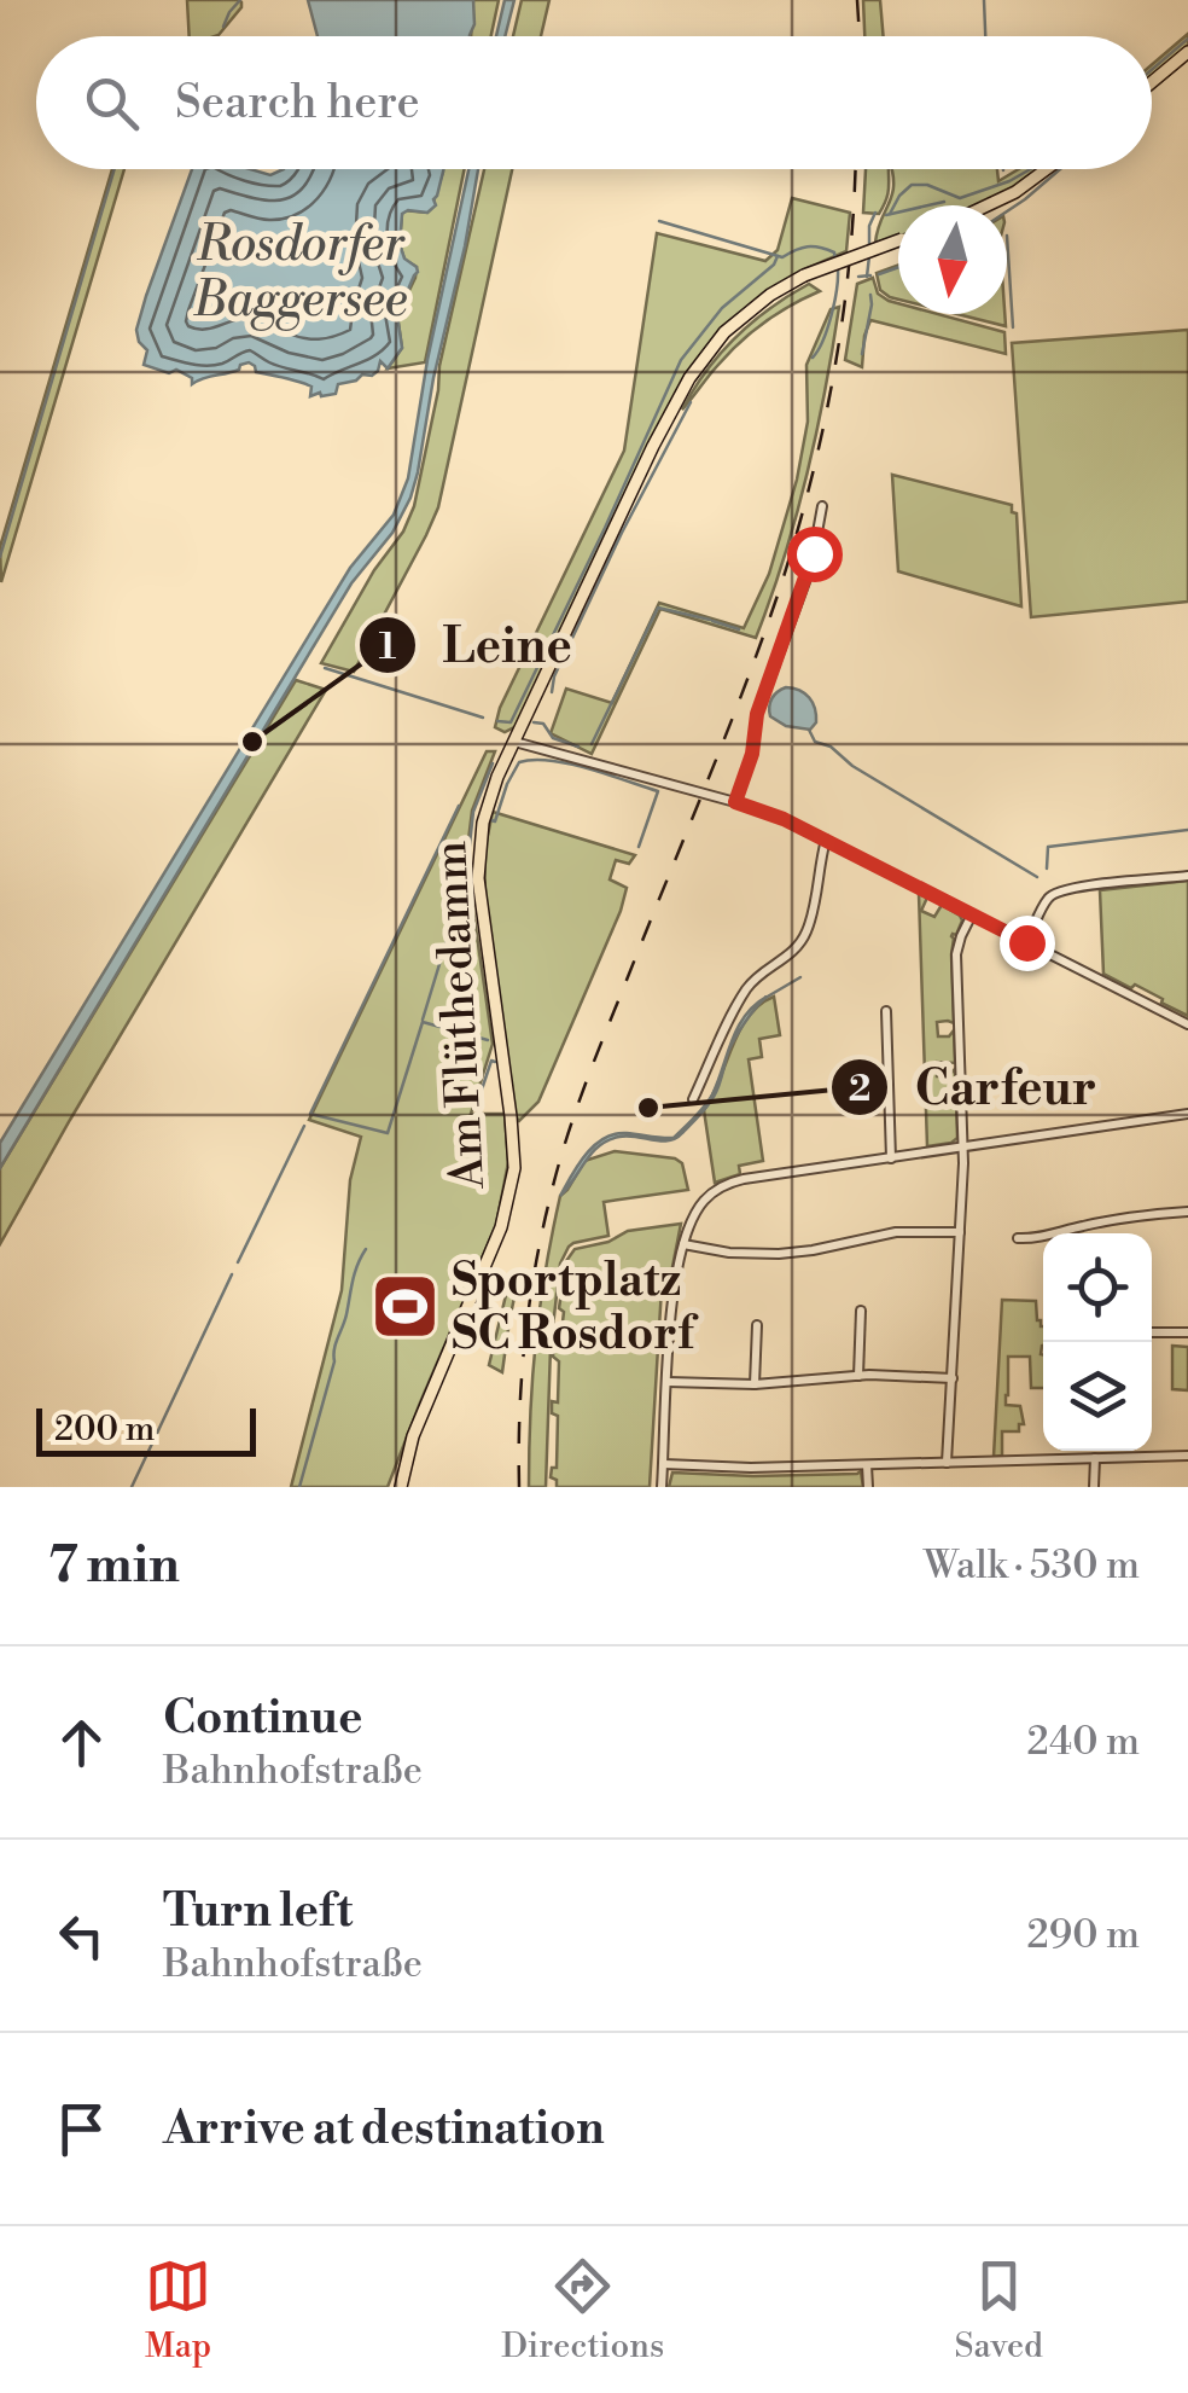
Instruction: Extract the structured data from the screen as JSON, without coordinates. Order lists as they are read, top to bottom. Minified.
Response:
{"streets":{"main road":["Am Flüthedamm"]},"water":["Rosdorfer Baggersee"],"places":{"other":["Leine","Carfeur"],"sports":["Sportplatz SC Rosdorf"]},"scale_bar":"200 m","north":"bottom","page":{"search":"Search here","scale":"200 m","heading":["7 min","Walk · 530 m"],"list":[["Continue","Bahnhofstraße","240 m"],["Turn left","Bahnhofstraße","290 m"],"Arrive at destination"],"nav":["Map","Directions","Saved"]}}
